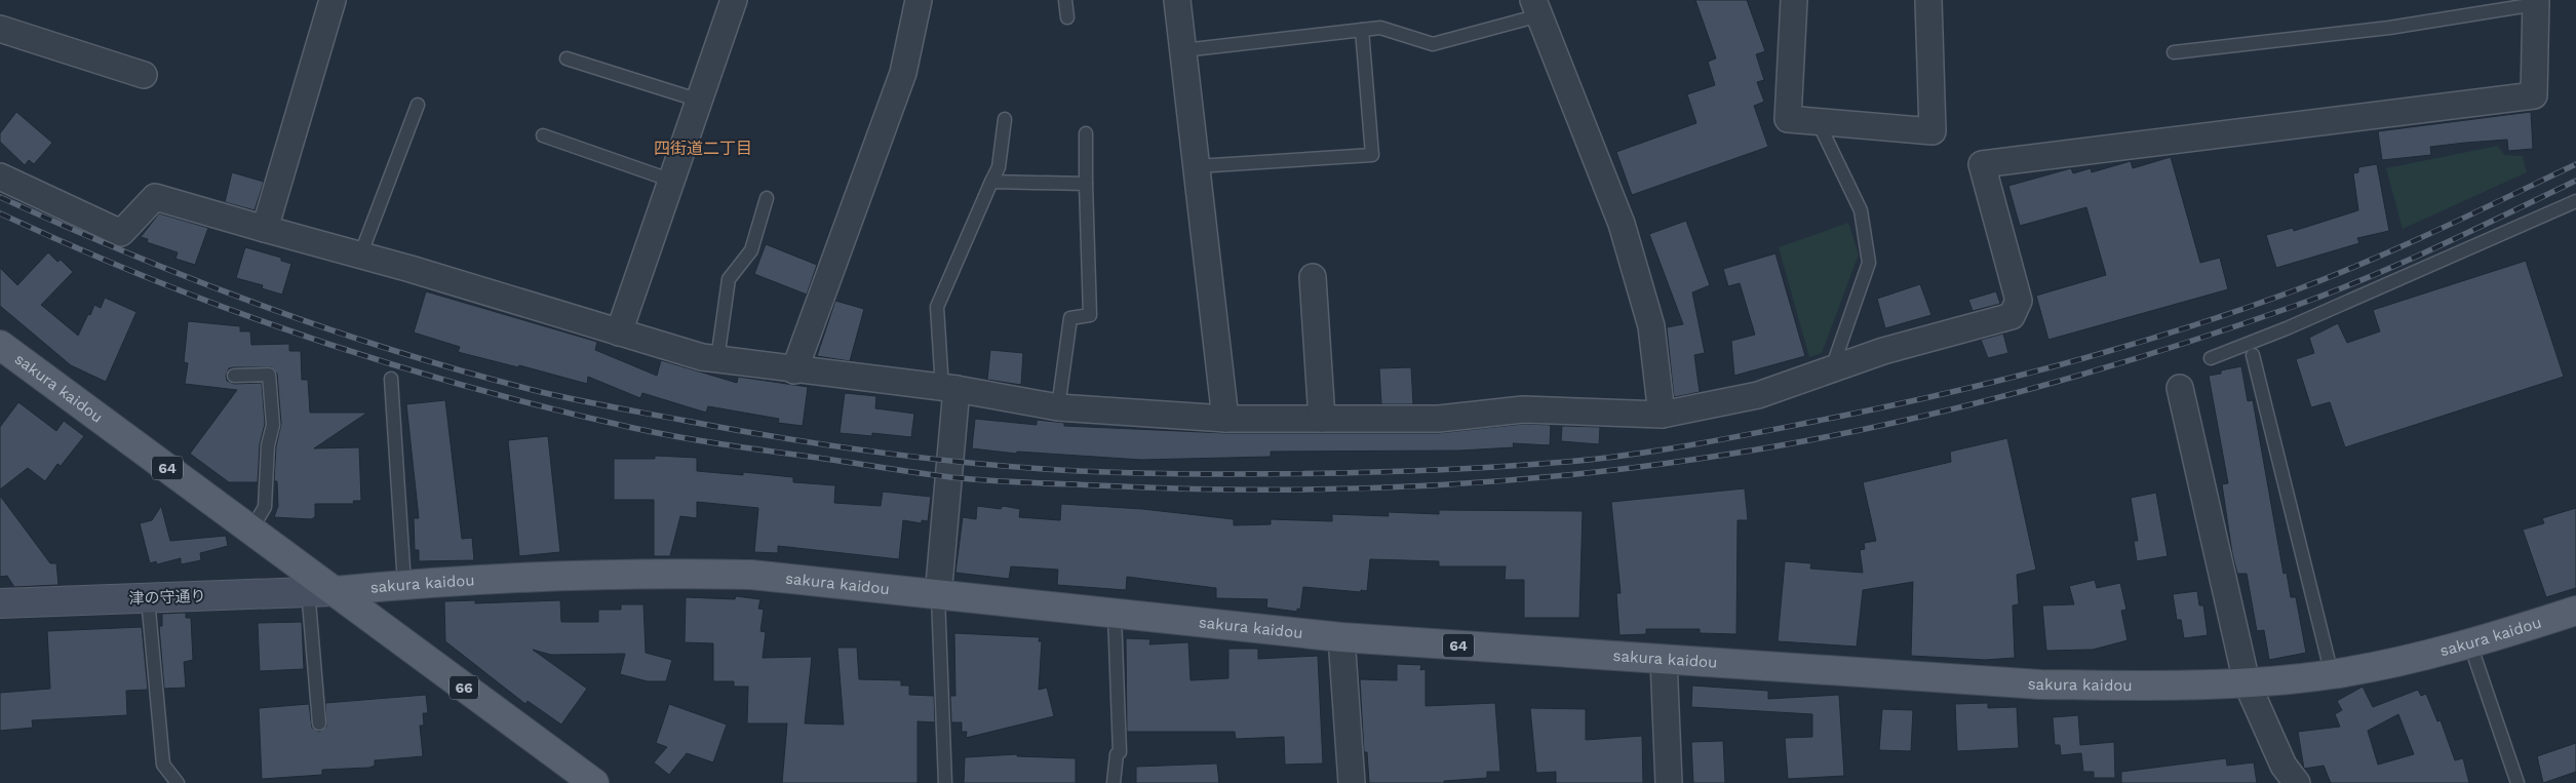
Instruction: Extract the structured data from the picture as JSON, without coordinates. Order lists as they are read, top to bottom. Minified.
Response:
{"streets":{"main road":["sakura kaidou","64","66"],"street":["津の守通り"]},"crossings":[["sakura kaidou","津の守通り"],["sakura kaidou","66"],["津の守通り","66"]],"districts":["四街道二丁目"]}
